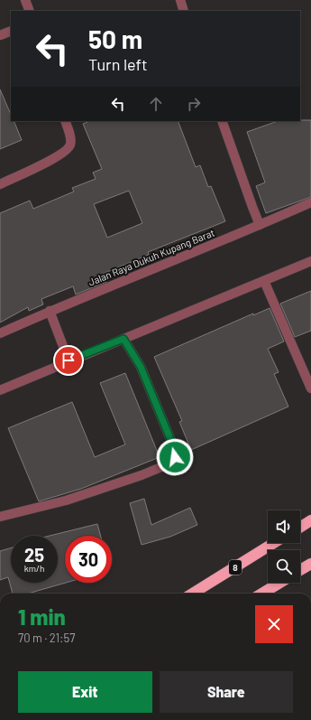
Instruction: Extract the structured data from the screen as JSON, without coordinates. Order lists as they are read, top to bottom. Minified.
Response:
{"streets":{"highway":["8"],"street":["Jalan Raya Dukuh Kupang Barat"]},"page":{"turn":["50 m","Turn left"],"speed":"25 km/h","limit":"30","heading":["1 min","70 m · 21:57"],"buttons":["Exit","Share"]}}
